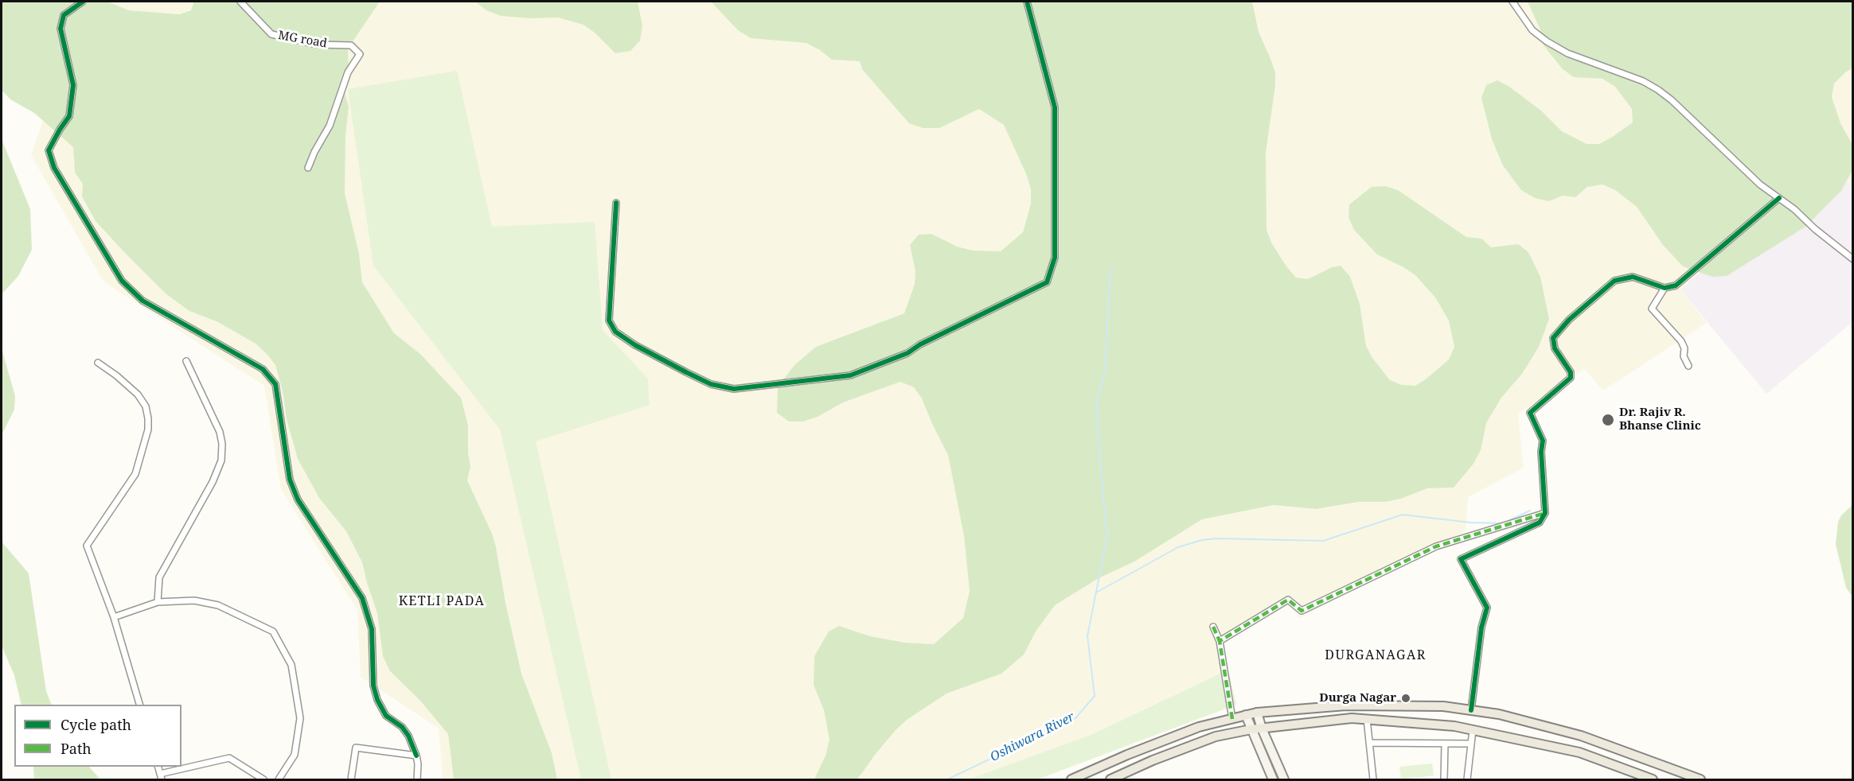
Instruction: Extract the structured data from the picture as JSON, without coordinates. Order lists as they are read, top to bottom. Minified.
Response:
{"streets":{"street":["MG road"]},"districts":["KETLI PADA","DURGANAGAR"],"water":["Oshiwara River"],"places":["Dr. Rajiv R. Bhanse Clinic","Durga Nagar"],"legend":["Cycle path","Path"]}
